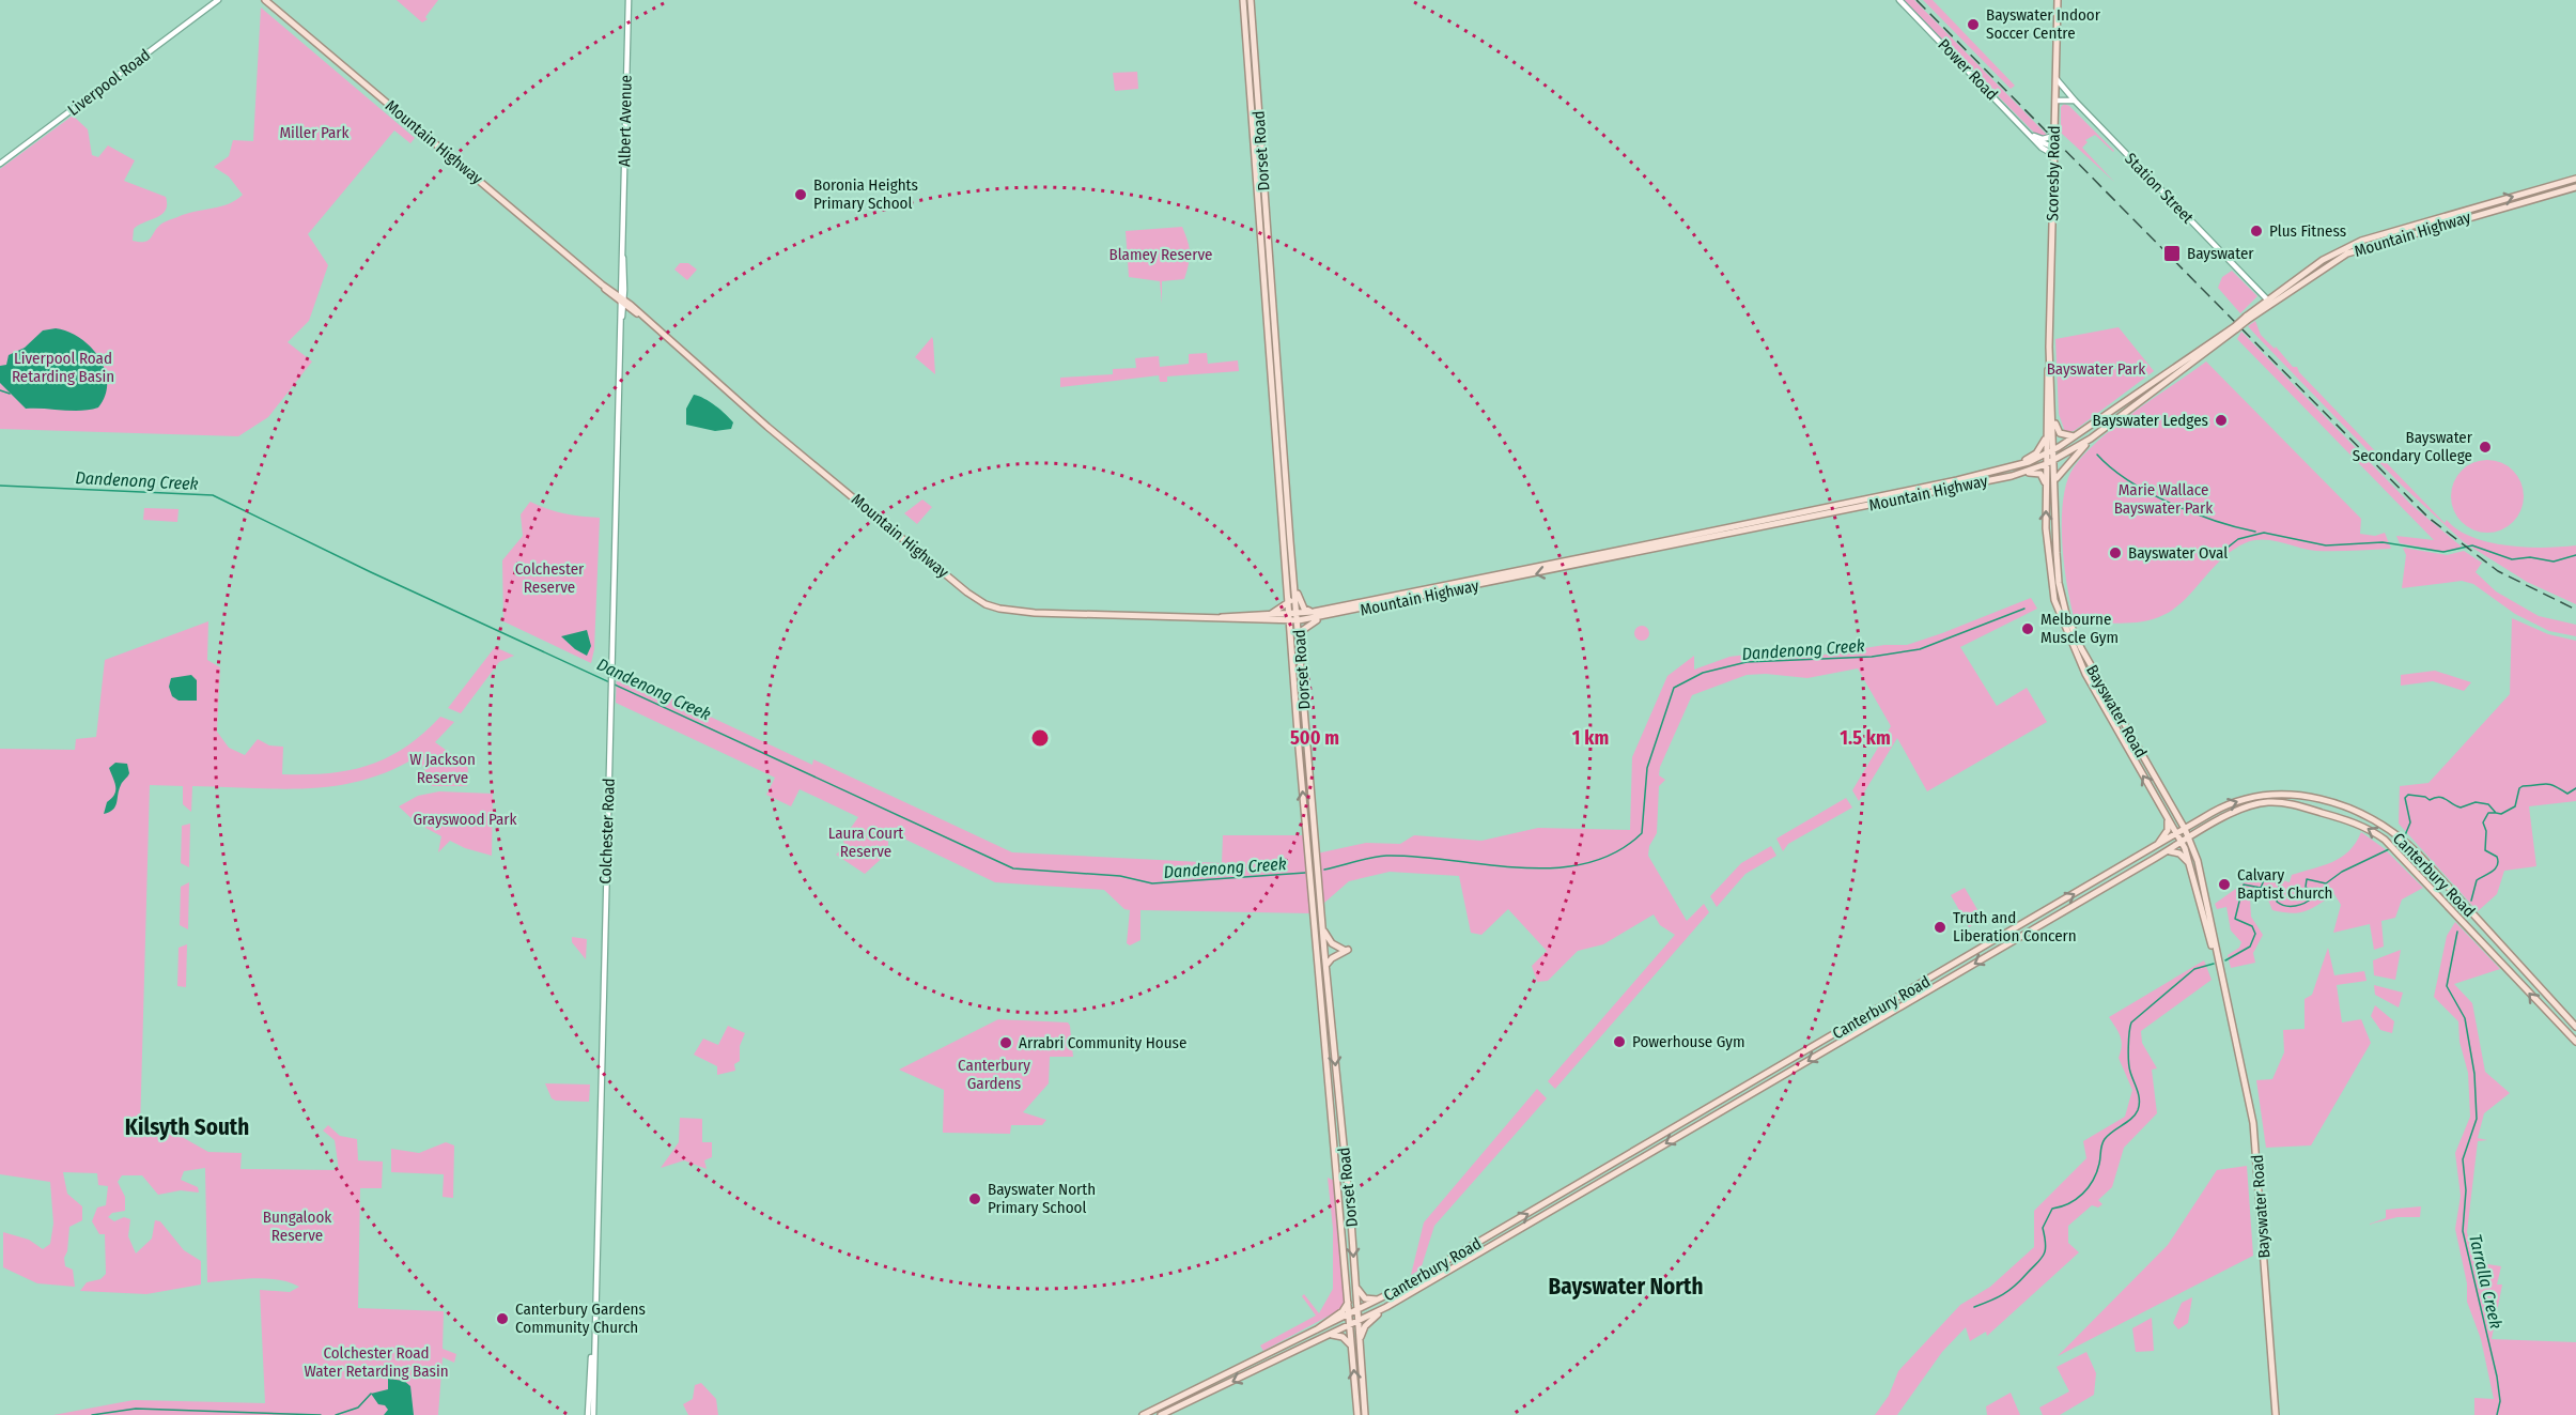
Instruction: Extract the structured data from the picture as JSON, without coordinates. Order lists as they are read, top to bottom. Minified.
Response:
{"streets":{"main road":["Power Road","Liverpool Road","Albert Avenue","Mountain Highway","Dorset Road","Scoresby Road","Station Street","Bayswater Road","Colchester Road","Canterbury Road"]},"crossings":[["Power Road","Scoresby Road"],["Albert Avenue","Mountain Highway"],["Albert Avenue","Colchester Road"],["Mountain Highway","Dorset Road"],["Mountain Highway","Scoresby Road"],["Mountain Highway","Station Street"],["Mountain Highway","Bayswater Road"],["Mountain Highway","Colchester Road"],["Dorset Road","Canterbury Road"],["Scoresby Road","Station Street"],["Scoresby Road","Bayswater Road"],["Bayswater Road","Canterbury Road"]],"districts":["Kilsyth South","Bayswater North"],"water":["Dandenong Creek","Tarralla Creek"],"parks":["Miller Park","Blamey Reserve","Liverpool Road Retarding Basin","Bayswater Park","Marie Wallace Bayswater Park","Colchester Reserve","W Jackson Reserve","Grayswood Park","Laura Court Reserve","Canterbury Gardens","Bungalook Reserve","Colchester Road Water Retarding Basin"],"places":{"other":["Bayswater Indoor Soccer Centre","Boronia Heights Primary School","Plus Fitness","Bayswater Ledges","Bayswater Secondary College","Bayswater Oval","Melbourne Muscle Gym","Calvary Baptist Church","Truth and Liberation Concern","Powerhouse Gym","Arrabri Community House","Bayswater North Primary School","Canterbury Gardens Community Church"],"transit":["Bayswater"]},"rings":["500 m","1 km","1.5 km"]}
